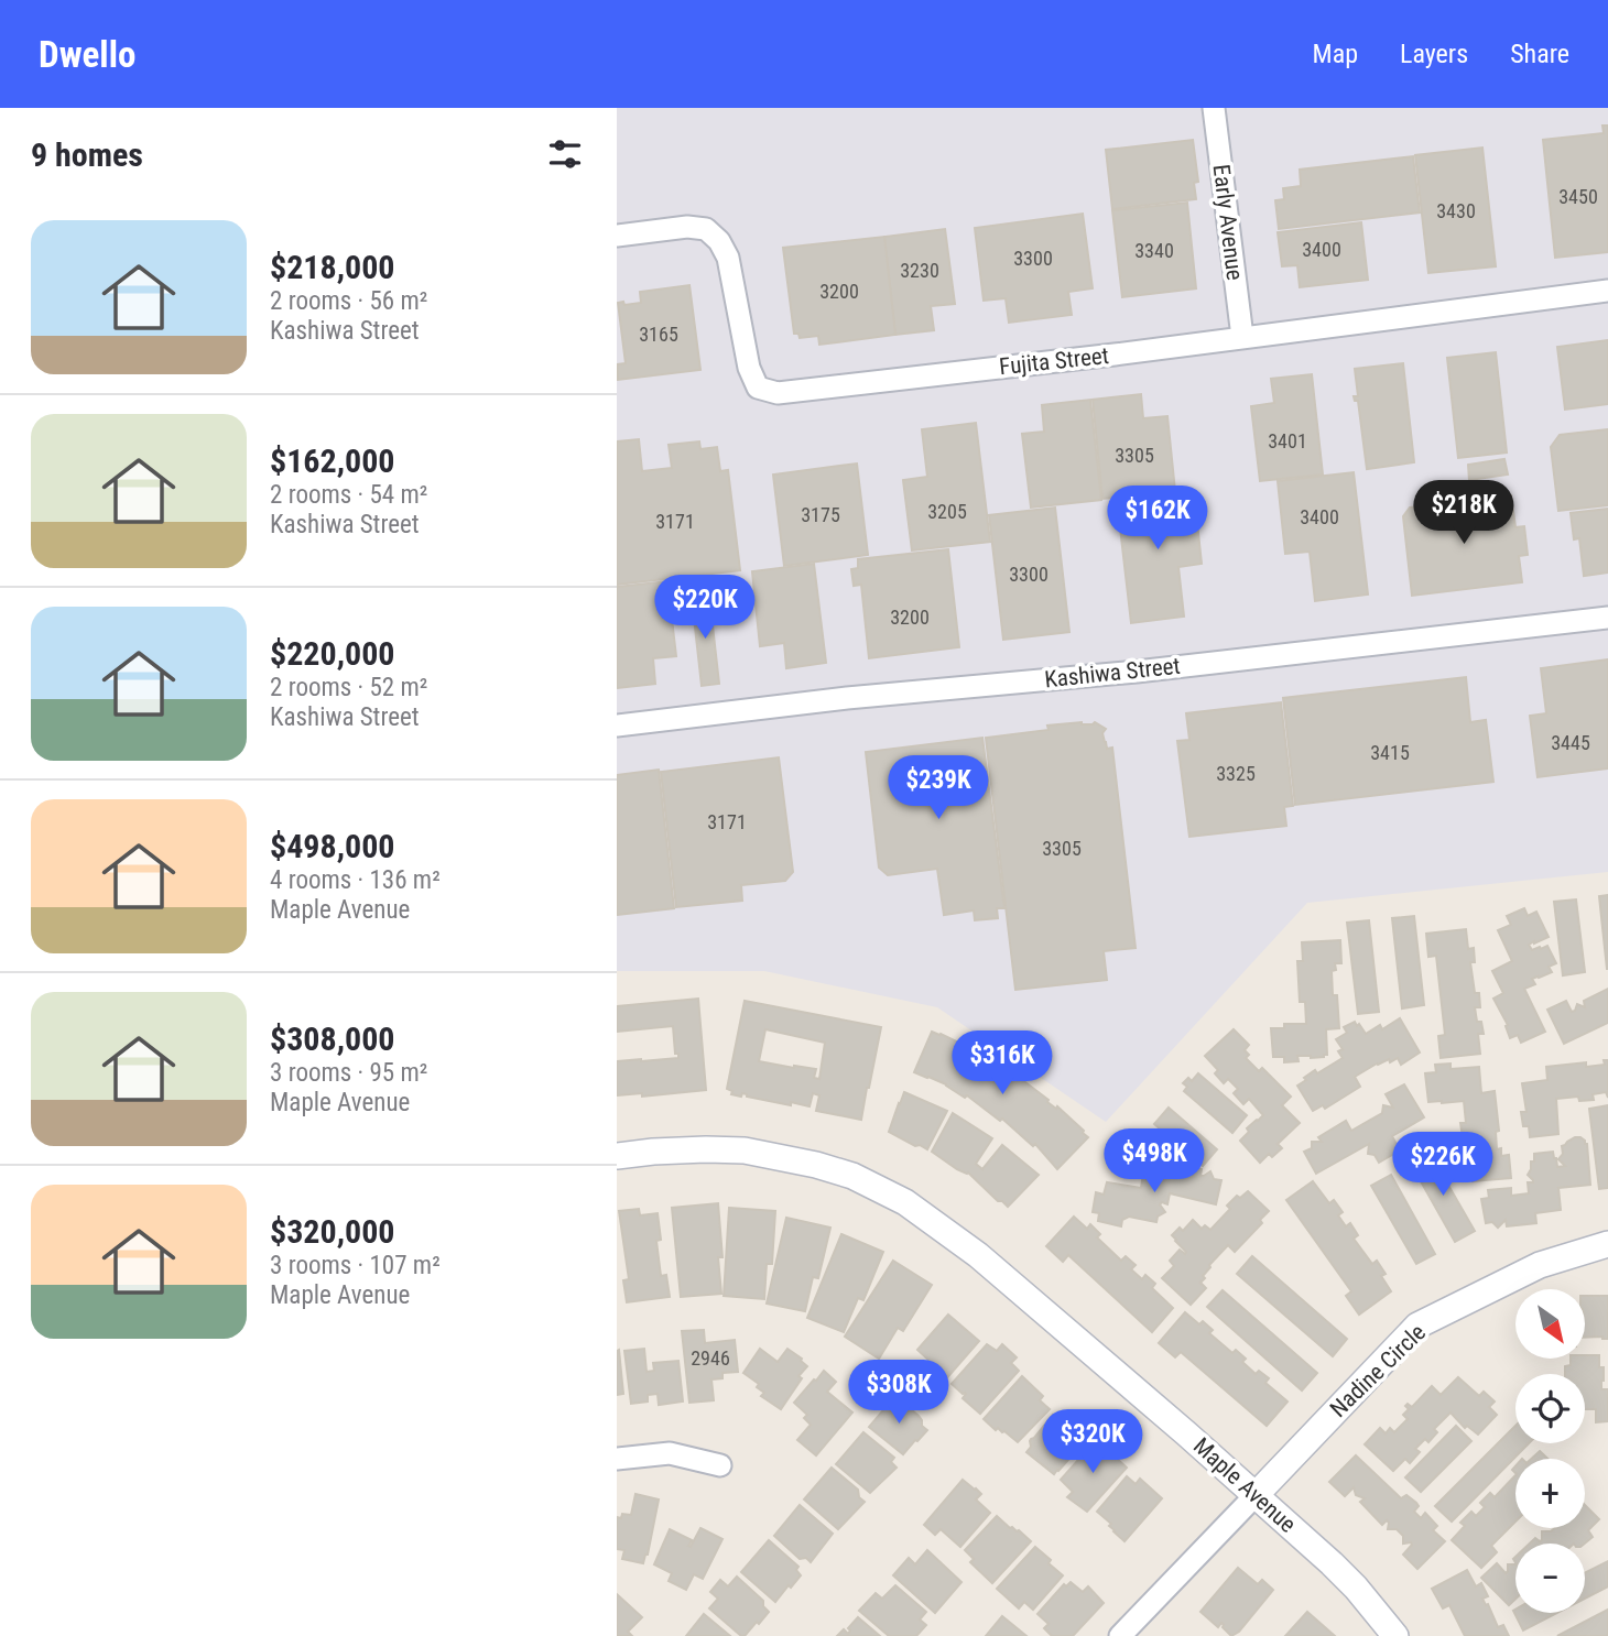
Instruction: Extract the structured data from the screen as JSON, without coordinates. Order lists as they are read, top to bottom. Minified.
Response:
{"streets":{"street":["Early Avenue","Fujita Street","Kashiwa Street","Nadine Circle","Maple Avenue"]},"crossings":[["Early Avenue","Fujita Street"],["Nadine Circle","Maple Avenue"]],"house_numbers":["3450","3430","3400","3340","3300","3230","3200","3165","3401","3305","3205","3175","3400","3171","3300","3200","3445","3415","3325","3171","3305","2946"],"north":"bottom right","page":{"header":"Dwello","nav":["Map","Layers","Share"],"heading":"9 homes","list":[{"name":"$218,000","note":"2 rooms · 56 m² · Kashiwa Street"},{"name":"$162,000","note":"2 rooms · 54 m² · Kashiwa Street"},{"name":"$220,000","note":"2 rooms · 52 m² · Kashiwa Street"},{"name":"$498,000","note":"4 rooms · 136 m² · Maple Avenue"},{"name":"$308,000","note":"3 rooms · 95 m² · Maple Avenue"},{"name":"$320,000","note":"3 rooms · 107 m² · Maple Avenue"}],"price":["$218K","$162K","$220K","$239K","$316K","$498K","$226K","$308K","$320K"],"map_buttons":["+","−"]}}
